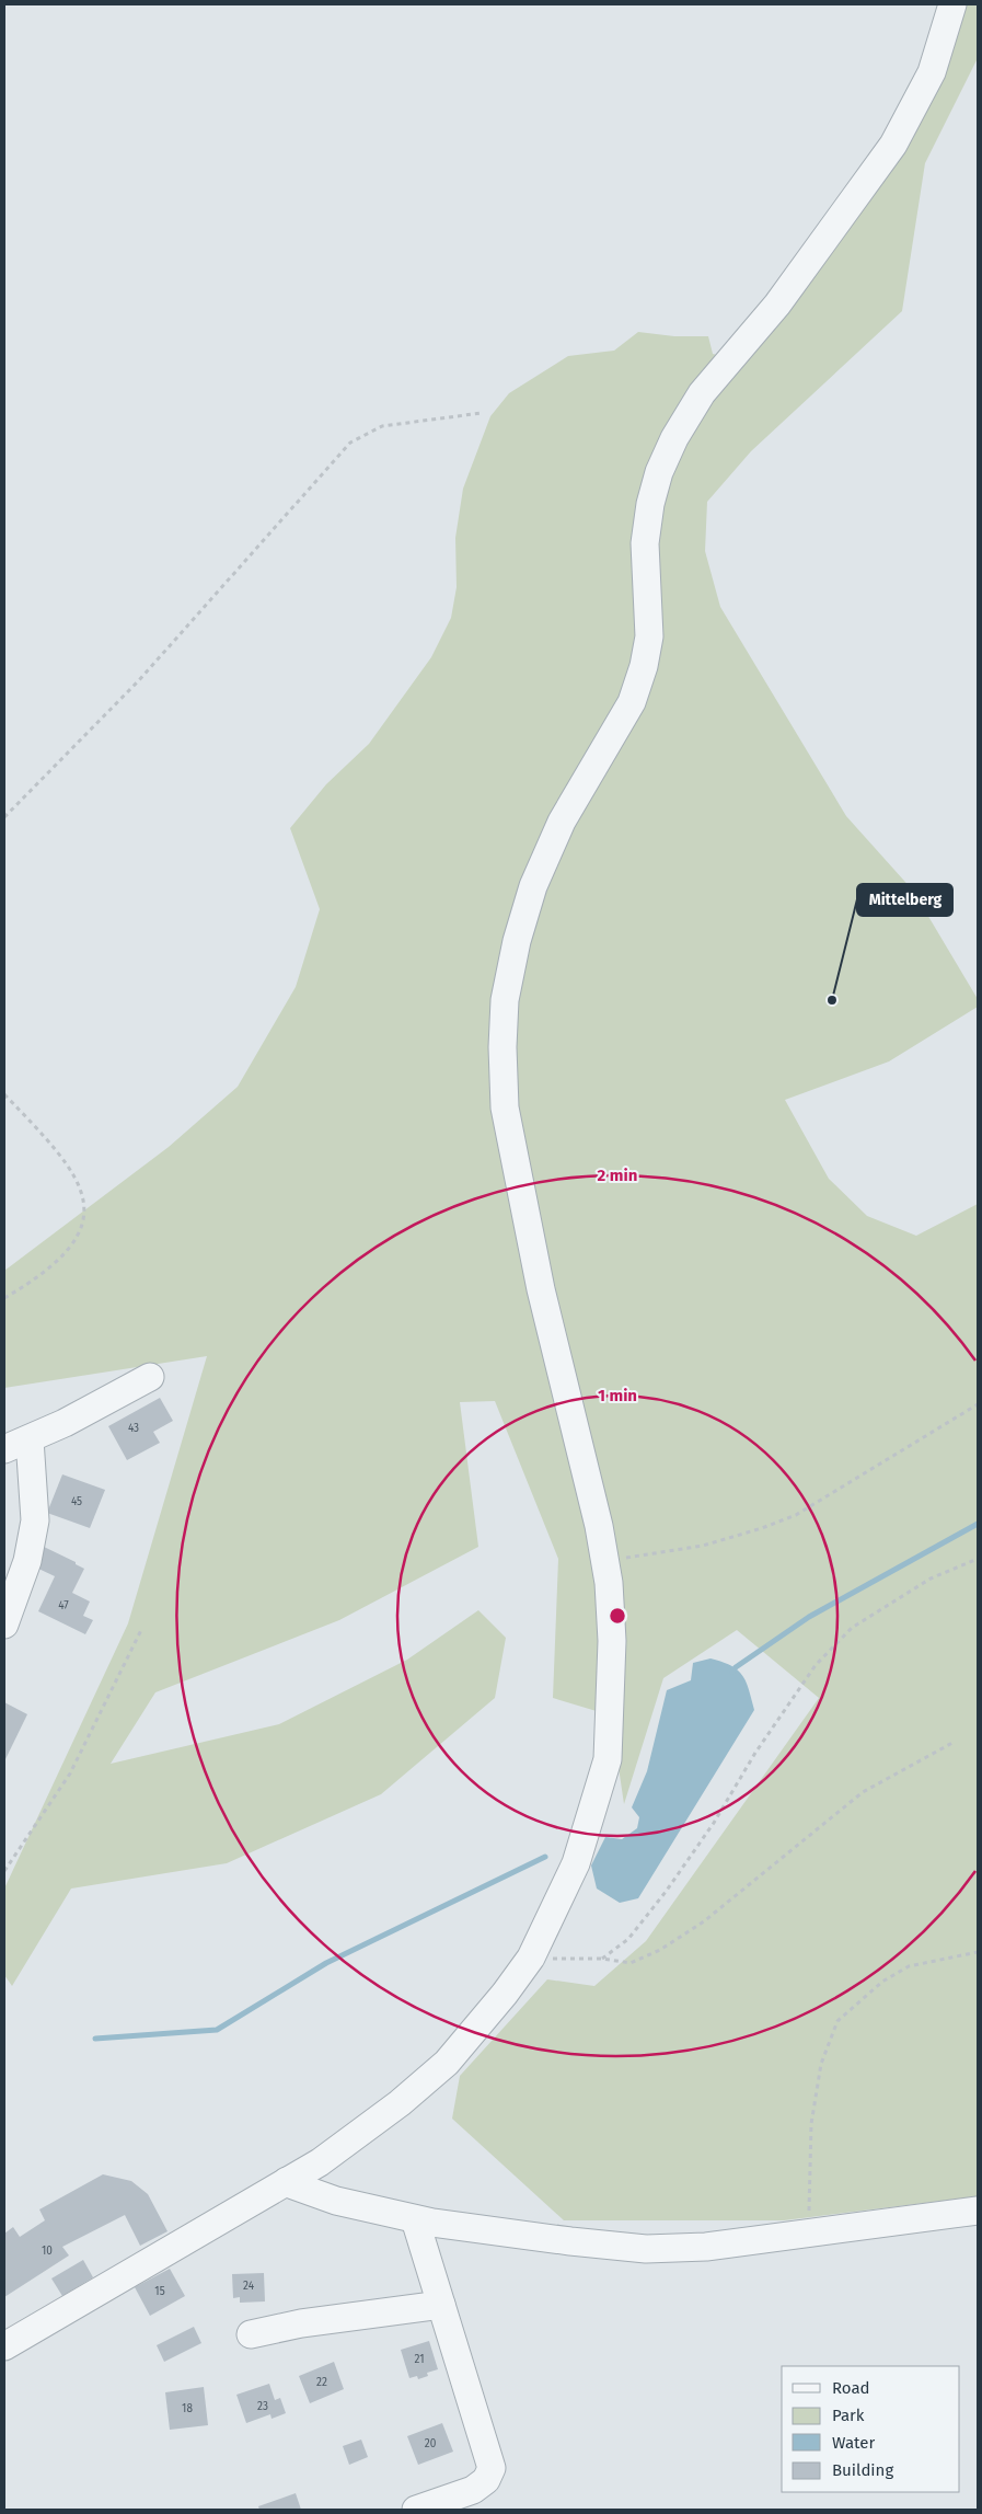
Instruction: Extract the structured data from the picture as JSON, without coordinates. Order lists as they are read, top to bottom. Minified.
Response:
{"places":["Mittelberg"],"house_numbers":["43","45","47","10","24","15","21","22","23","18","20"],"legend":["Road","Park","Water","Building"],"rings":["2 min","1 min"]}
